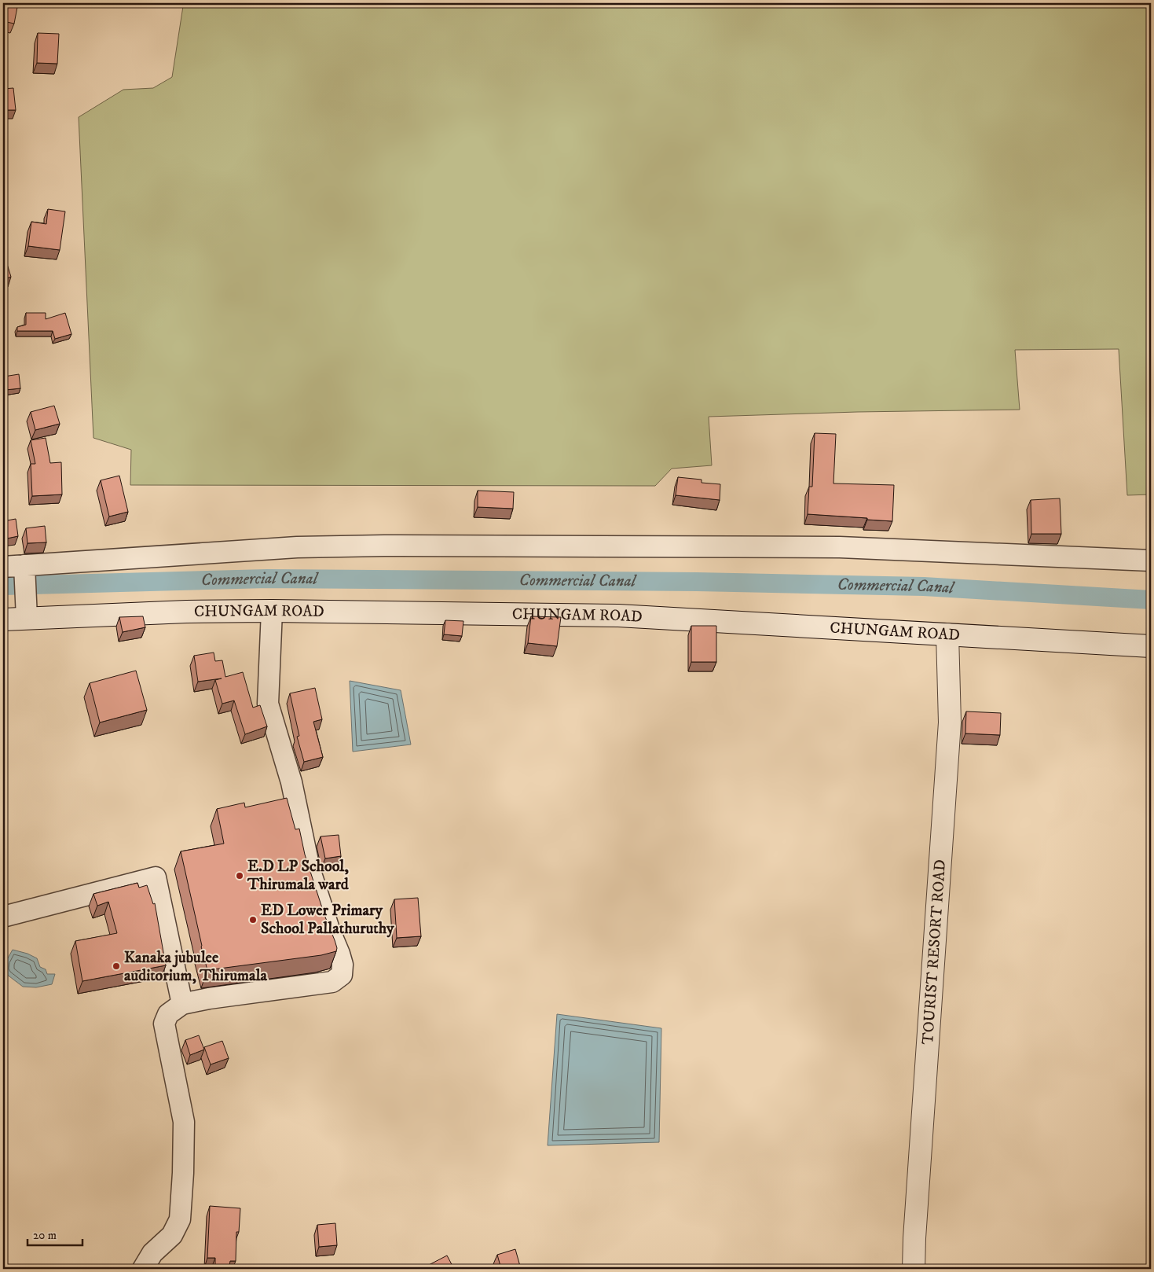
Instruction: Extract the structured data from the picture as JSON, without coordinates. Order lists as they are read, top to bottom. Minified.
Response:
{"streets":{"main road":["CHUNGAM ROAD","TOURIST RESORT ROAD"]},"crossings":[["CHUNGAM ROAD","TOURIST RESORT ROAD"]],"water":["Commercial Canal"],"places":["E.D LP School, Thirumala ward","ED Lower Primary School Pallathuruthy","Kanaka jubulee auditorium, Thirumala"],"scale_bar":"20 m"}
